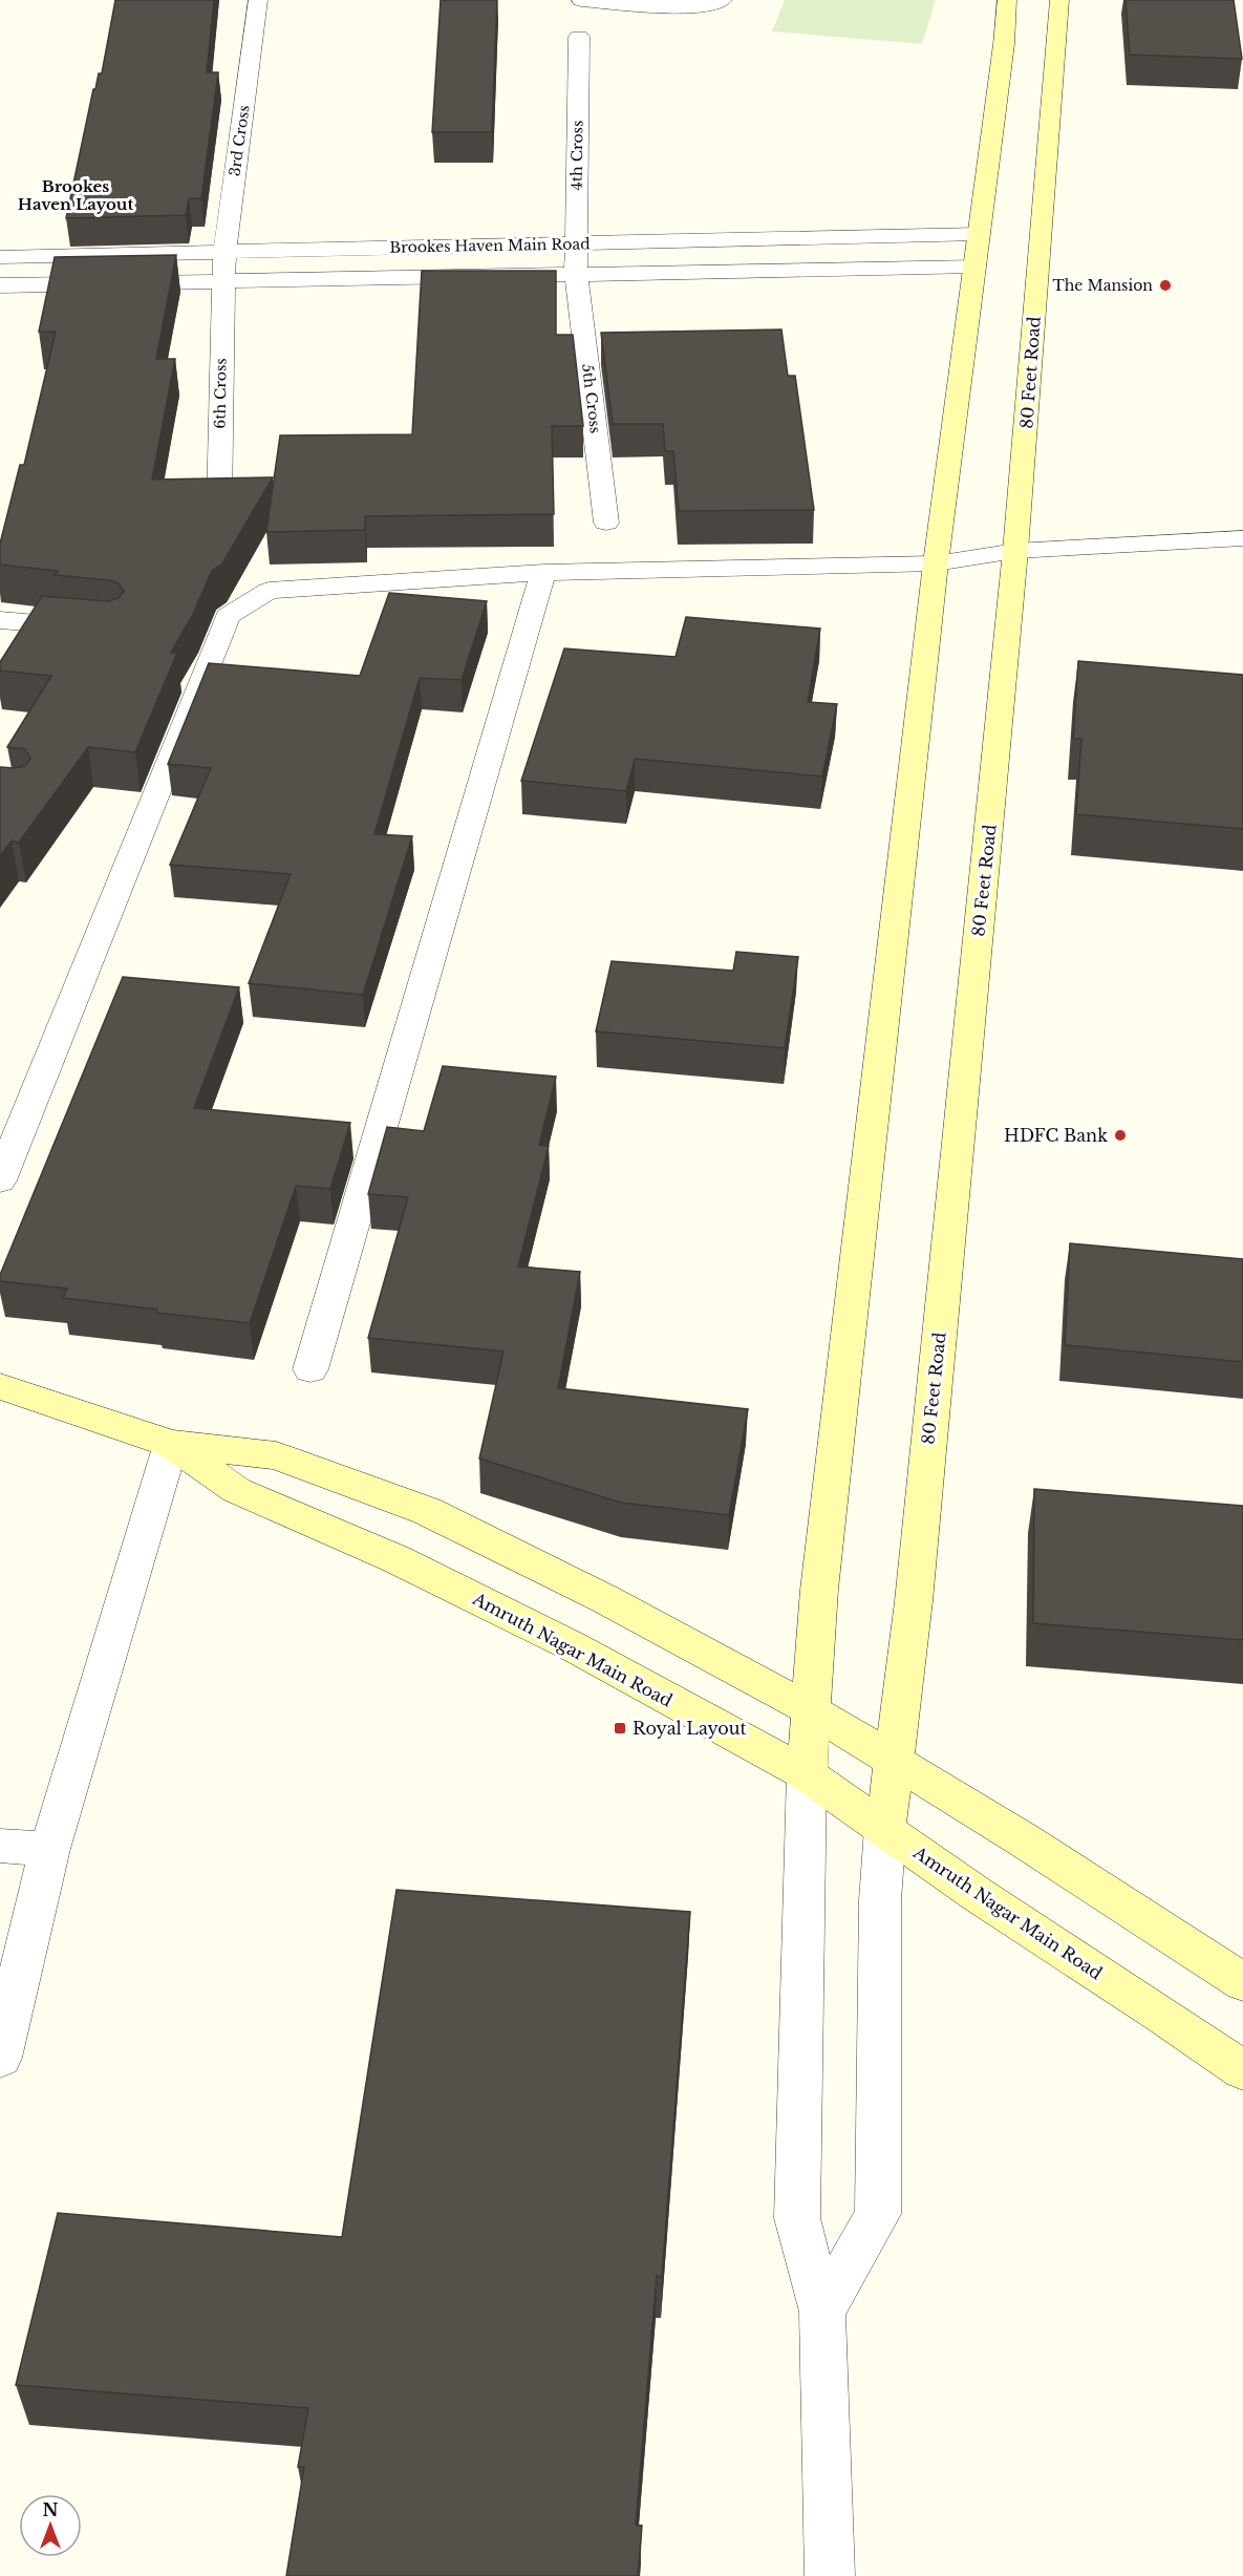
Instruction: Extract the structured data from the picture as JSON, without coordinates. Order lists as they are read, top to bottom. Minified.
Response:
{"streets":{"main road":["80 Feet Road","Amruth Nagar Main Road"],"street":["3rd Cross","4th Cross","Brookes Haven Main Road","6th Cross","5th Cross"]},"crossings":[["3rd Cross","Brookes Haven Main Road"],["3rd Cross","6th Cross"],["4th Cross","Brookes Haven Main Road"],["4th Cross","5th Cross"],["Brookes Haven Main Road","80 Feet Road"],["Brookes Haven Main Road","6th Cross"],["Brookes Haven Main Road","5th Cross"],["80 Feet Road","Amruth Nagar Main Road"]],"districts":["Brookes Haven Layout"],"places":{"other":["The Mansion","HDFC Bank"],"transit":["Royal Layout"]},"north":"top"}
